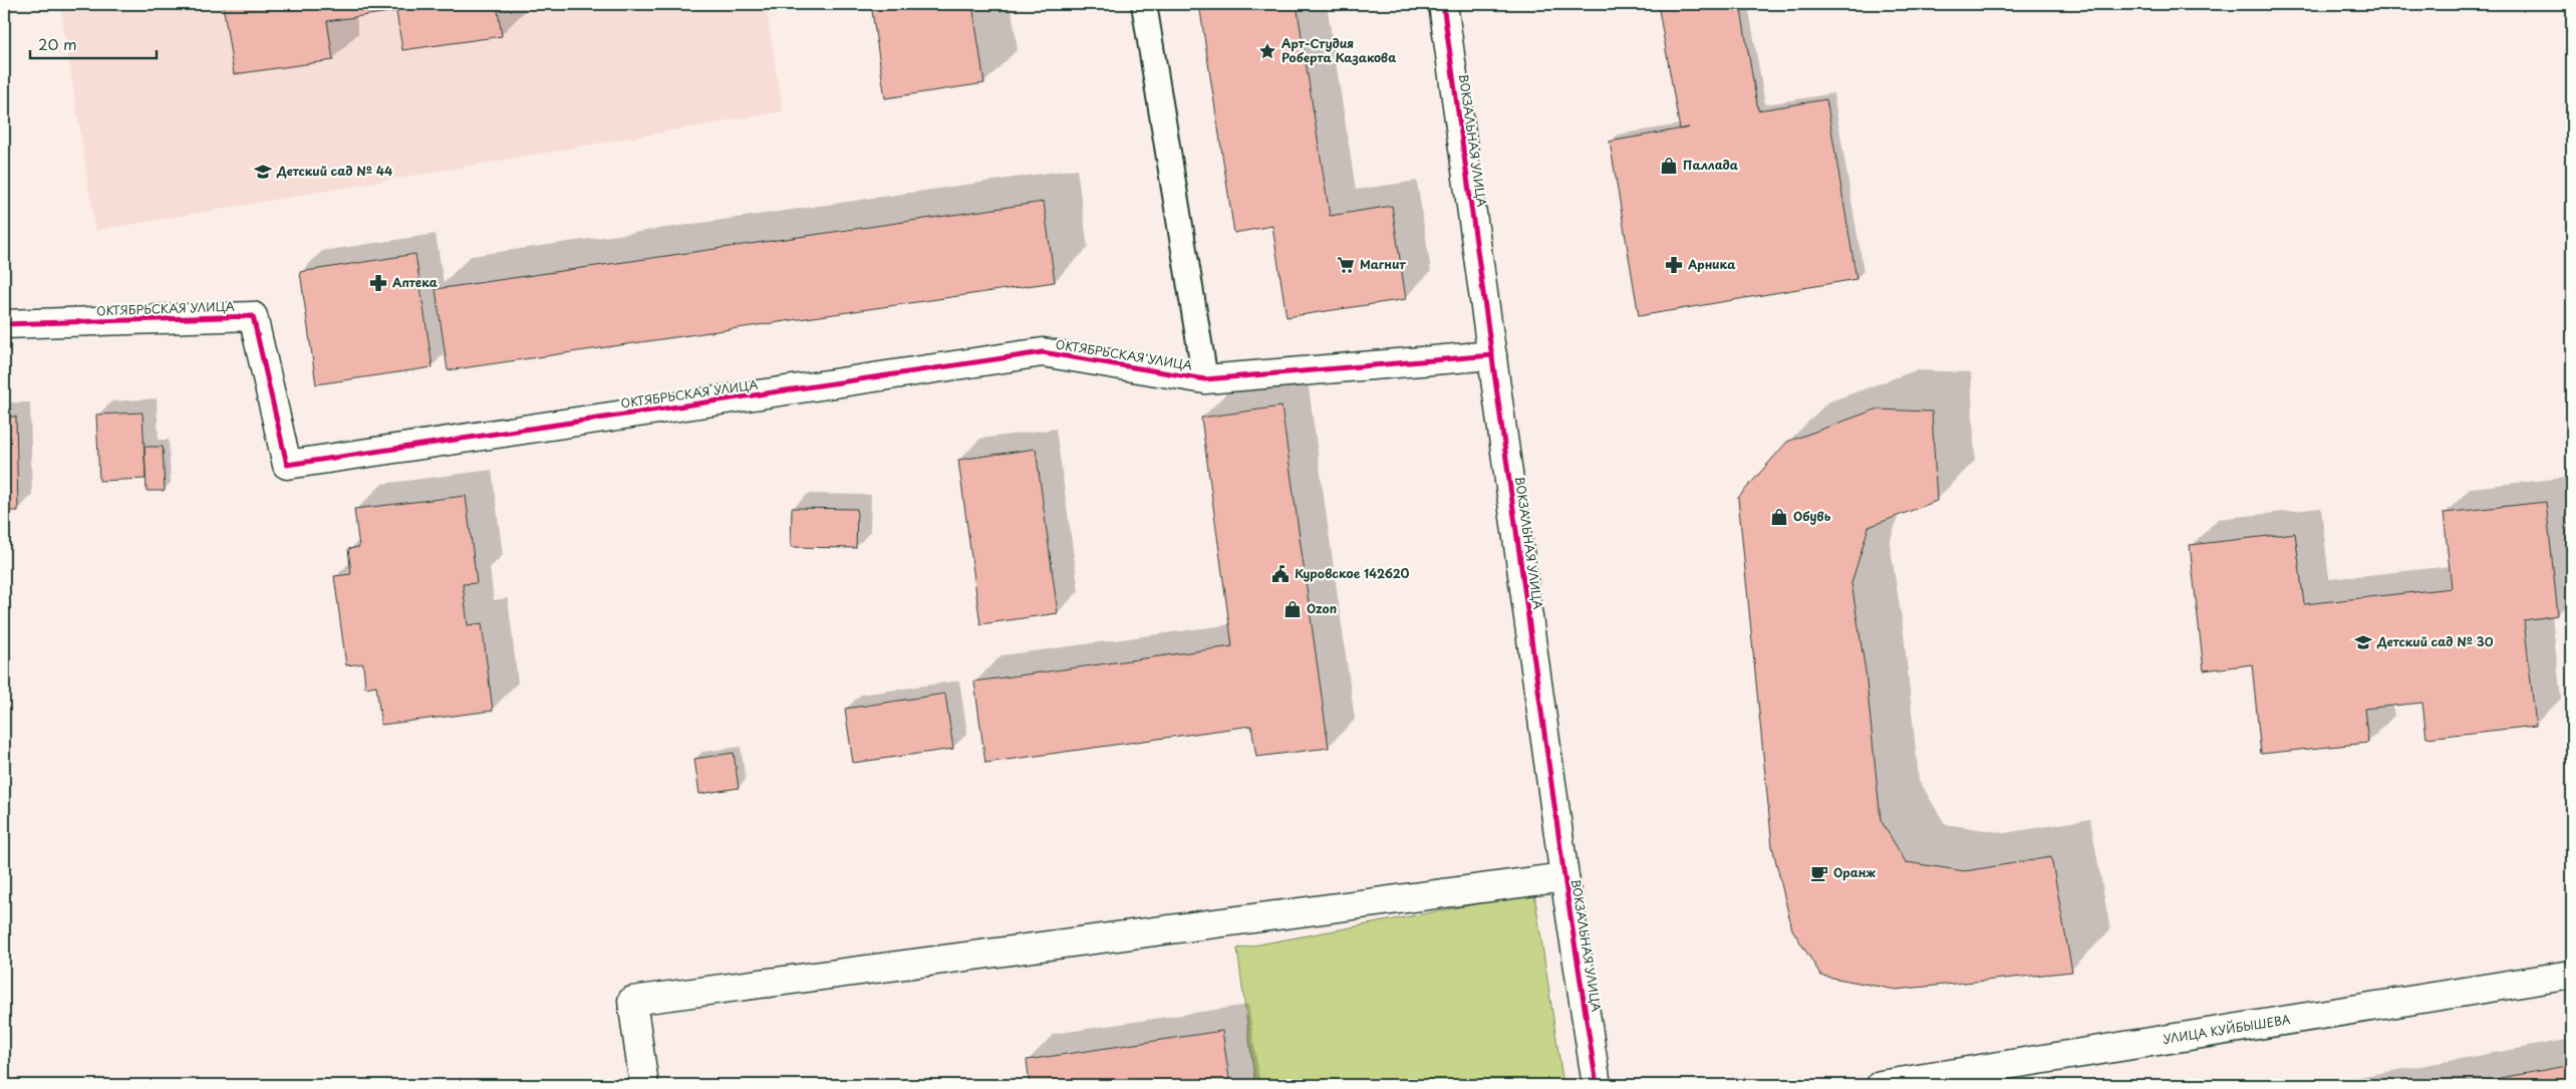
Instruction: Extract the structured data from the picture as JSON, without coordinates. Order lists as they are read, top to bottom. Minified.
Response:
{"streets":{"street":["ВОКЗАЛЬНАЯ УЛИЦА","ОКТЯБРЬСКАЯ УЛИЦА","УЛИЦА КУЙБЫШЕВА"]},"crossings":[["ВОКЗАЛЬНАЯ УЛИЦА","ОКТЯБРЬСКАЯ УЛИЦА"]],"places":{"place":["Арт-Студия Роберта Казакова"],"shop":["Паллада","Обувь","Ozon"],"school or university":["Детский сад № 44","Детский сад № 30"],"supermarket":["Магнит"],"pharmacy":["Арника","Аптека"],"public building":["Куровское 142620"],"cafe":["Оранж"]},"scale_bar":"20 m"}
